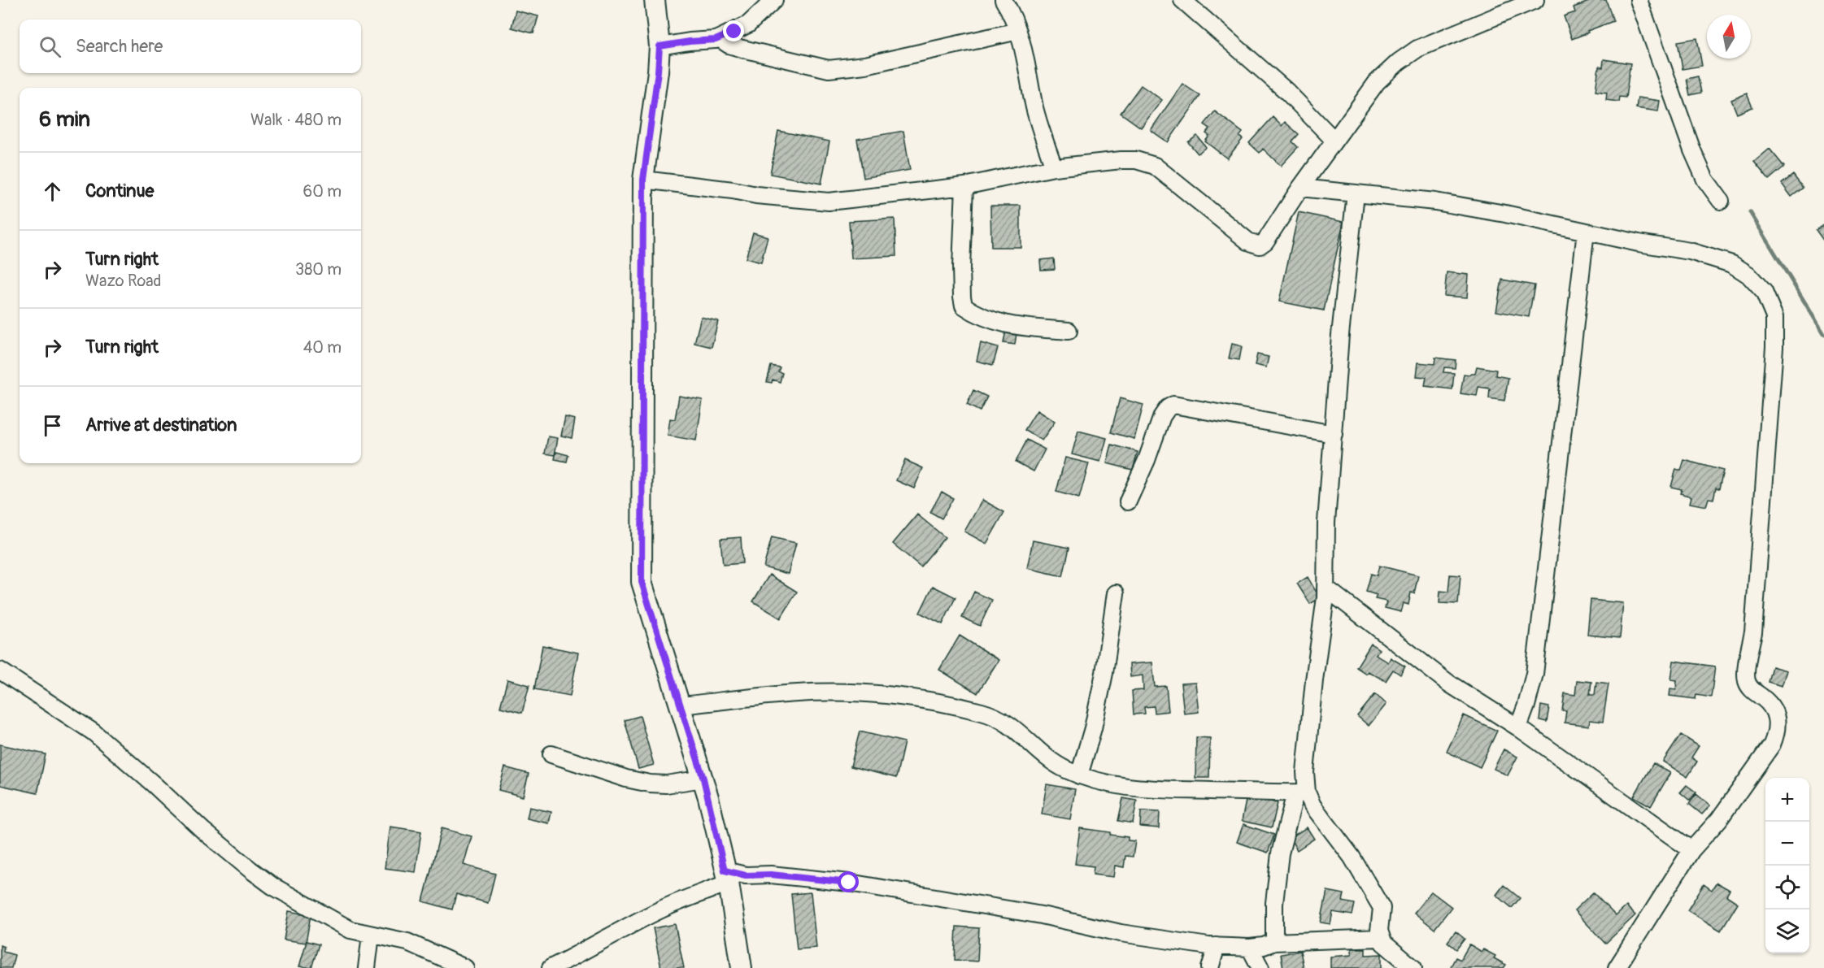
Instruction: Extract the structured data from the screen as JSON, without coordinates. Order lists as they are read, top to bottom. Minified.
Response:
{"north":"top","page":{"search":"Search here","heading":["6 min","Walk · 480 m"],"list":[["Continue","60 m"],["Turn right","Wazo Road","380 m"],["Turn right","40 m"],"Arrive at destination"],"map_buttons":["+","−"]}}
